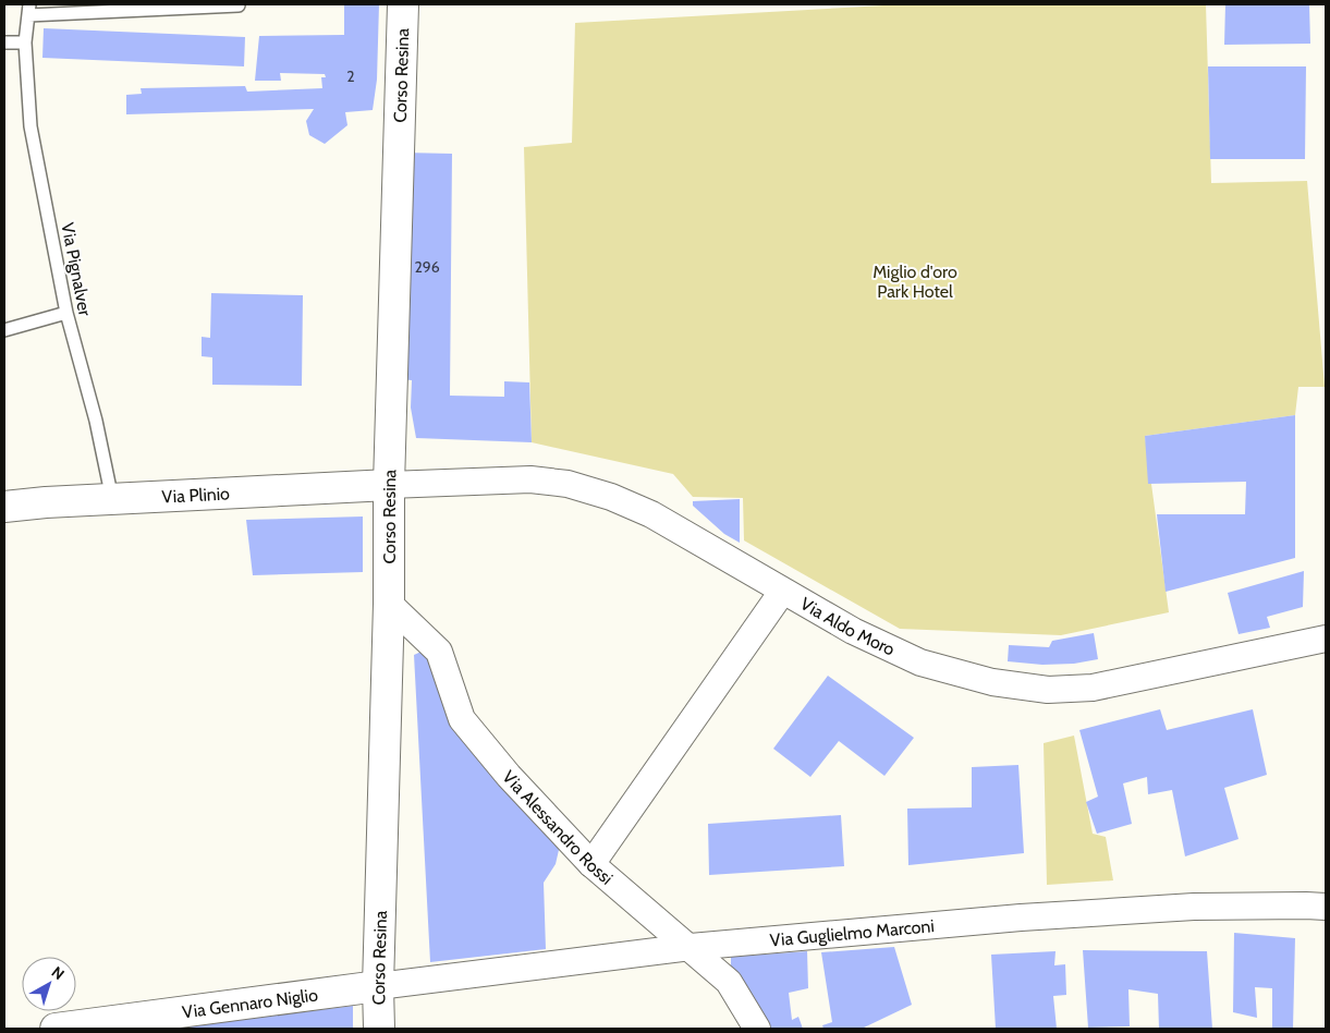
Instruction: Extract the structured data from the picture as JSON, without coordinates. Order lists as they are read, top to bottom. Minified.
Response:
{"streets":{"main road":["Corso Resina","Via Plinio","Via Gennaro Niglio"],"street":["Via Aldo Moro","Via Alessandro Rossi","Via Guglielmo Marconi"],"lane":["Via Pignalver"]},"crossings":[["Corso Resina","Via Plinio"],["Corso Resina","Via Aldo Moro"],["Corso Resina","Via Alessandro Rossi"],["Corso Resina","Via Guglielmo Marconi"],["Corso Resina","Via Gennaro Niglio"],["Via Pignalver","Via Plinio"],["Via Plinio","Via Aldo Moro"],["Via Alessandro Rossi","Via Guglielmo Marconi"],["Via Guglielmo Marconi","Via Gennaro Niglio"]],"parks":["Miglio d'oro Park Hotel"],"house_numbers":["2","296"],"north":"top right"}
